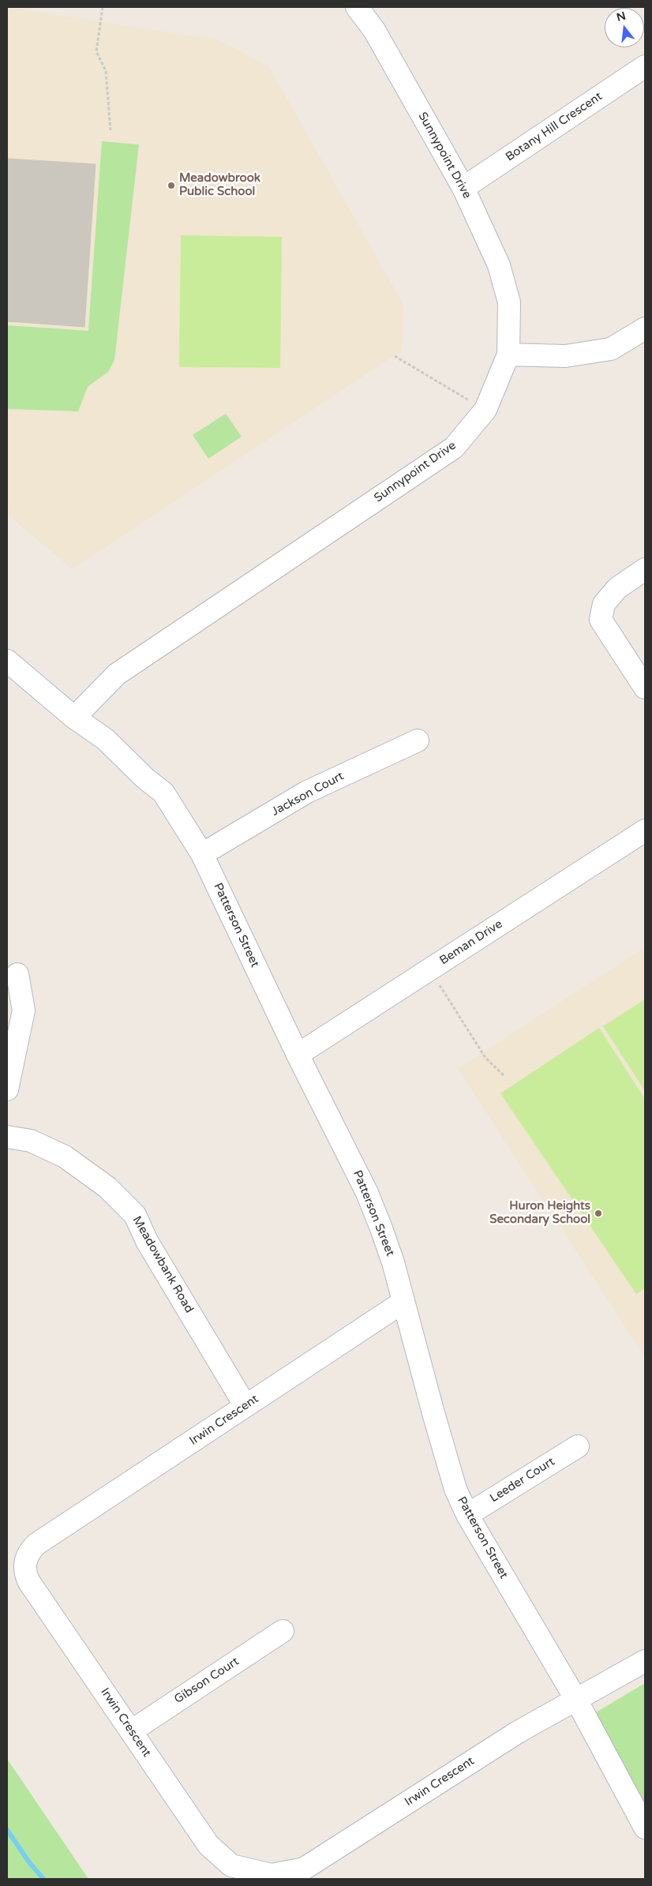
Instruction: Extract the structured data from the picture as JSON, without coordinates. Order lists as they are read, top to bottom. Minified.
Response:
{"streets":{"street":["Botany Hill Crescent","Sunnypoint Drive","Jackson Court","Patterson Street","Beman Drive","Meadowbank Road","Irwin Crescent","Leeder Court","Gibson Court"]},"crossings":[["Botany Hill Crescent","Sunnypoint Drive"],["Sunnypoint Drive","Patterson Street"],["Jackson Court","Patterson Street"],["Patterson Street","Beman Drive"],["Patterson Street","Irwin Crescent"],["Patterson Street","Leeder Court"],["Meadowbank Road","Irwin Crescent"],["Irwin Crescent","Gibson Court"]],"places":["Meadowbrook Public School","Huron Heights Secondary School"],"north":"top"}
